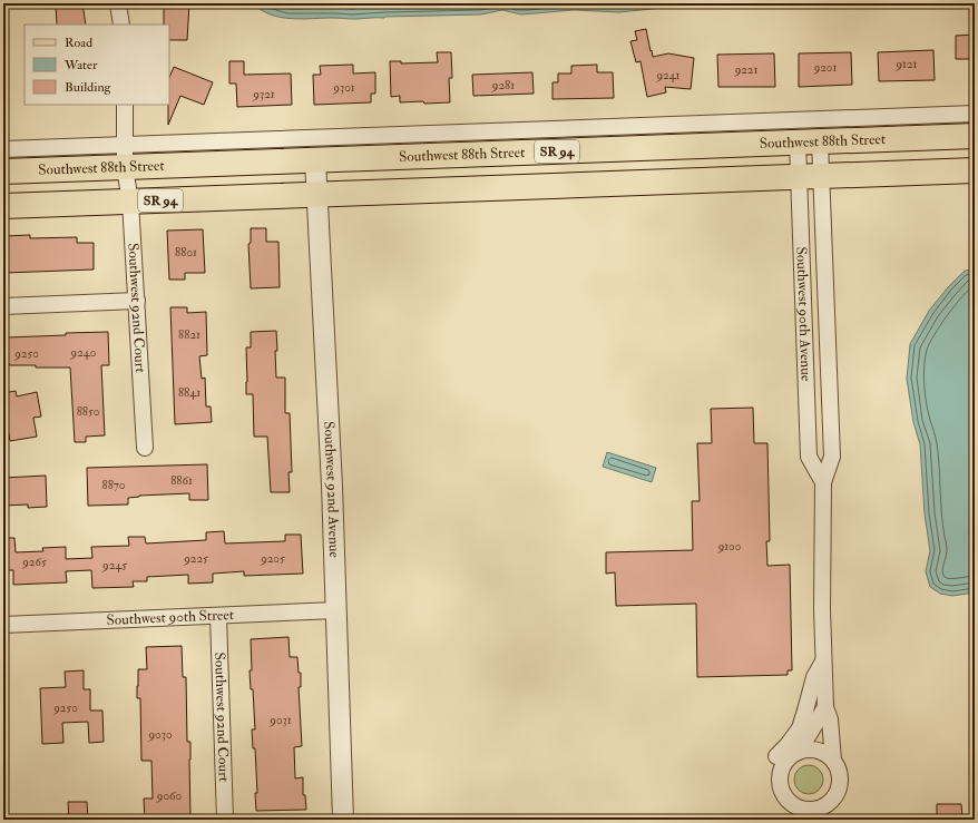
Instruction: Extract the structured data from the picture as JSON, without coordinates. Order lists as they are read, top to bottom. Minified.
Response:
{"streets":{"main road":["Southwest 88th Street","SR 94"],"street":["Southwest 92nd Court","Southwest 90th Avenue","Southwest 92nd Avenue","Southwest 90th Street"]},"crossings":[["Southwest 88th Street","Southwest 92nd Court"],["Southwest 88th Street","Southwest 90th Avenue"],["Southwest 88th Street","Southwest 92nd Avenue"],["SR 94","Southwest 92nd Court"],["SR 94","Southwest 90th Avenue"],["SR 94","Southwest 92nd Avenue"],["Southwest 92nd Court","Southwest 90th Street"],["Southwest 92nd Avenue","Southwest 90th Street"]],"house_numbers":["9121","9201","9221","9241","9281","9301","9321","8801","8821","9240","9250","8841","8850","8861","8870","9100","9225","9205","9265","9245","9250","9031","9030","9060"],"legend":["Road","Water","Building"]}
